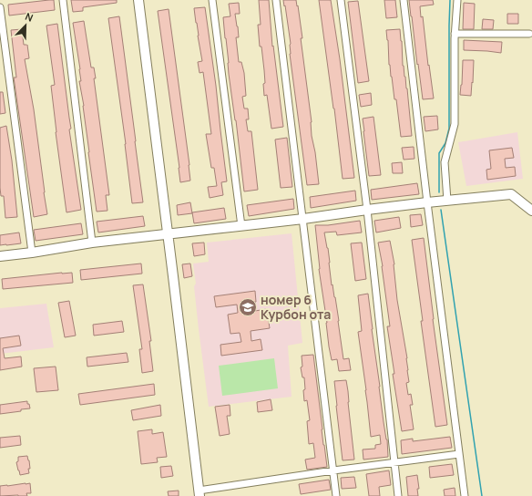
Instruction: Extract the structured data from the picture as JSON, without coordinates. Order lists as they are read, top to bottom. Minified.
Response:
{"places":{"school or university":["номер 6 Курбон ота"]},"north":"top right"}
